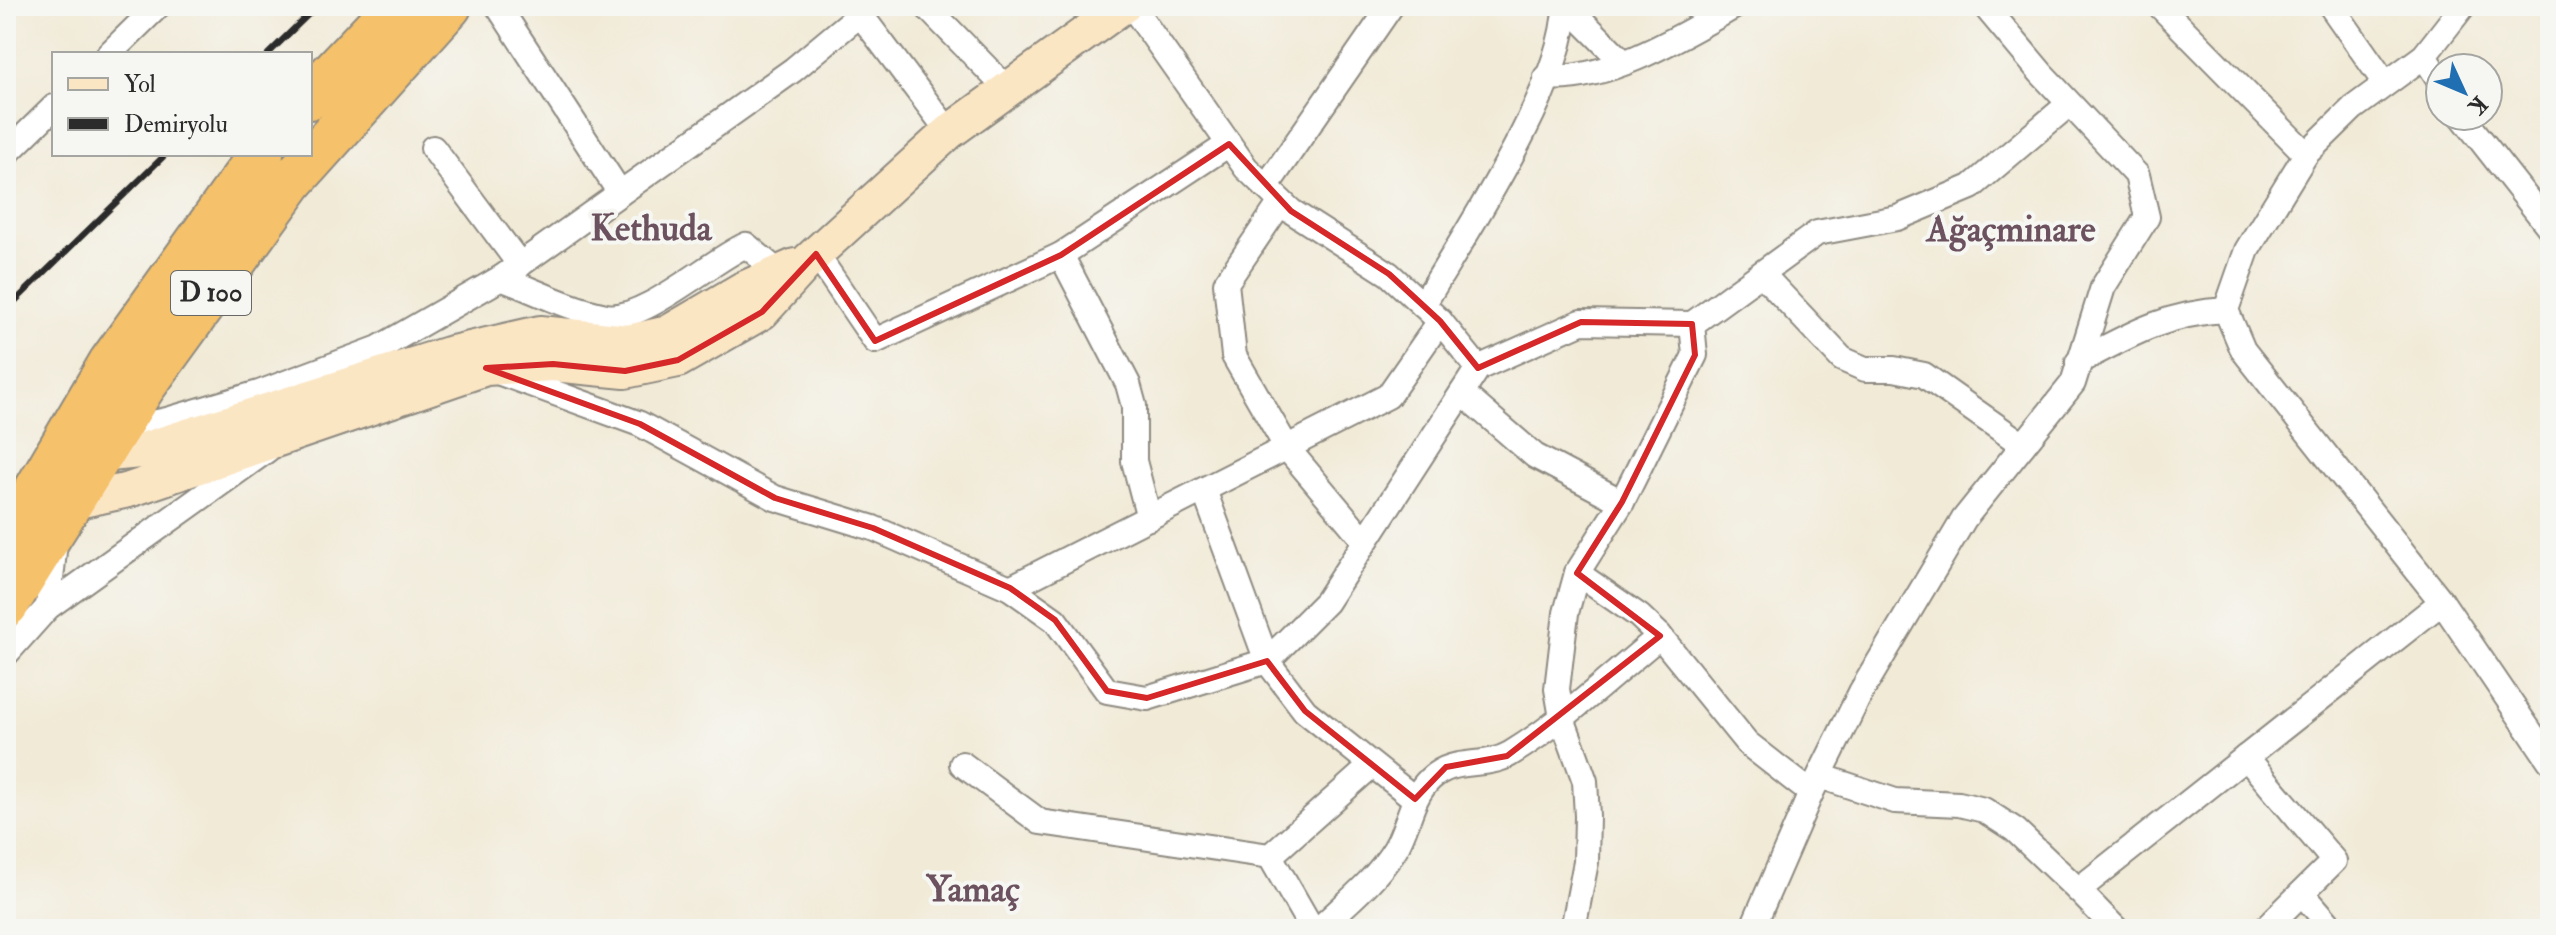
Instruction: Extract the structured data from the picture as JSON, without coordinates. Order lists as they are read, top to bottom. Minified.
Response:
{"streets":{"highway":["D 100"]},"districts":["Kethuda","Ağaçminare","Yamaç"],"legend":["Yol","Demiryolu"],"north":"bottom right"}
